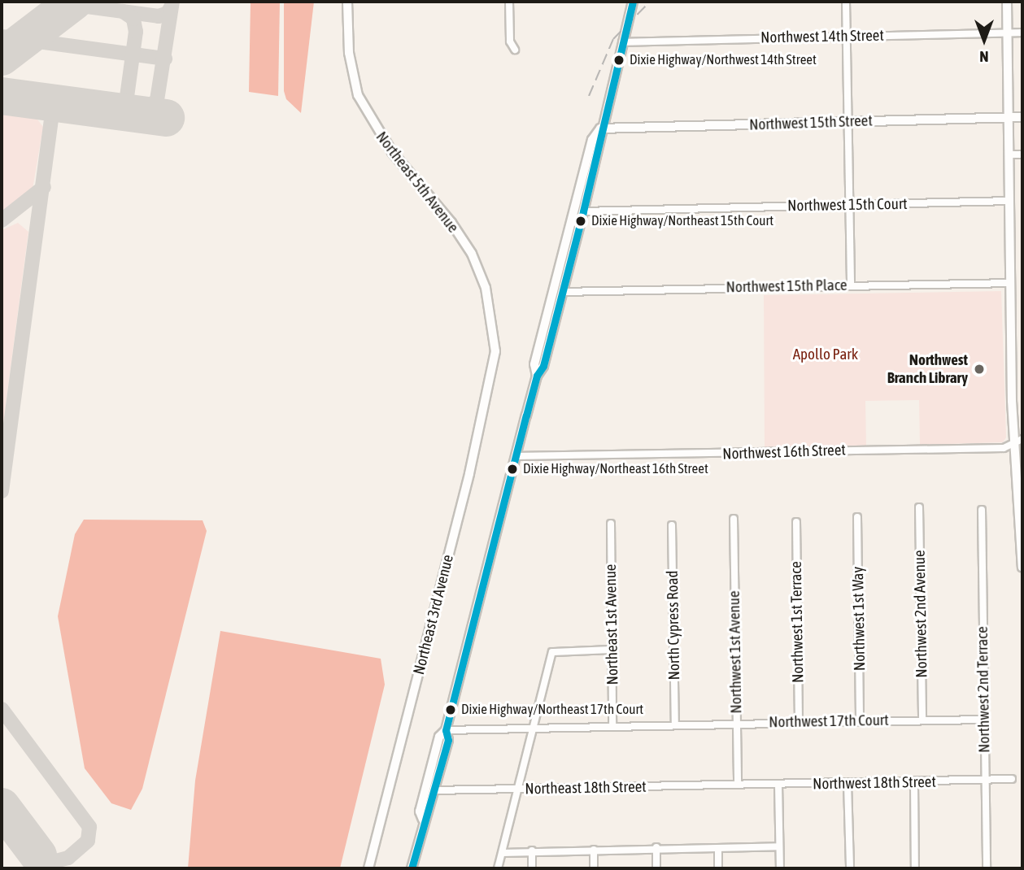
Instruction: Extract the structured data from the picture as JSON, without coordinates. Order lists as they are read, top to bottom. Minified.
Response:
{"streets":{"street":["Northwest 14th Street","Northwest 15th Street","Northeast 5th Avenue","Northwest 15th Court","Northwest 15th Place","Northwest 16th Street","Northwest 2nd Avenue","Northeast 3rd Avenue","Northwest 1st Way","Northwest 1st Terrace","Northeast 1st Avenue","North Cypress Road","Northwest 1st Avenue","Northwest 2nd Terrace","Northwest 17th Court","Northwest 18th Street","Northeast 18th Street"]},"crossings":[["Northeast 5th Avenue","Northeast 3rd Avenue"],["Northwest 2nd Avenue","Northwest 17th Court"],["Northwest 1st Way","Northwest 17th Court"],["Northwest 1st Terrace","Northwest 17th Court"],["Northeast 1st Avenue","Northwest 17th Court"],["North Cypress Road","Northwest 17th Court"],["Northwest 1st Avenue","Northwest 17th Court"],["Northwest 1st Avenue","Northwest 18th Street"],["Northwest 1st Avenue","Northeast 18th Street"],["Northwest 2nd Terrace","Northwest 17th Court"],["Northwest 2nd Terrace","Northwest 18th Street"],["Northwest 18th Street","Northeast 18th Street"]],"parks":["Apollo Park"],"places":["Dixie Highway/Northwest 14th Street","Dixie Highway/Northeast 15th Court","Northwest Branch Library","Dixie Highway/Northeast 16th Street","Dixie Highway/Northeast 17th Court"],"north":"bottom"}
